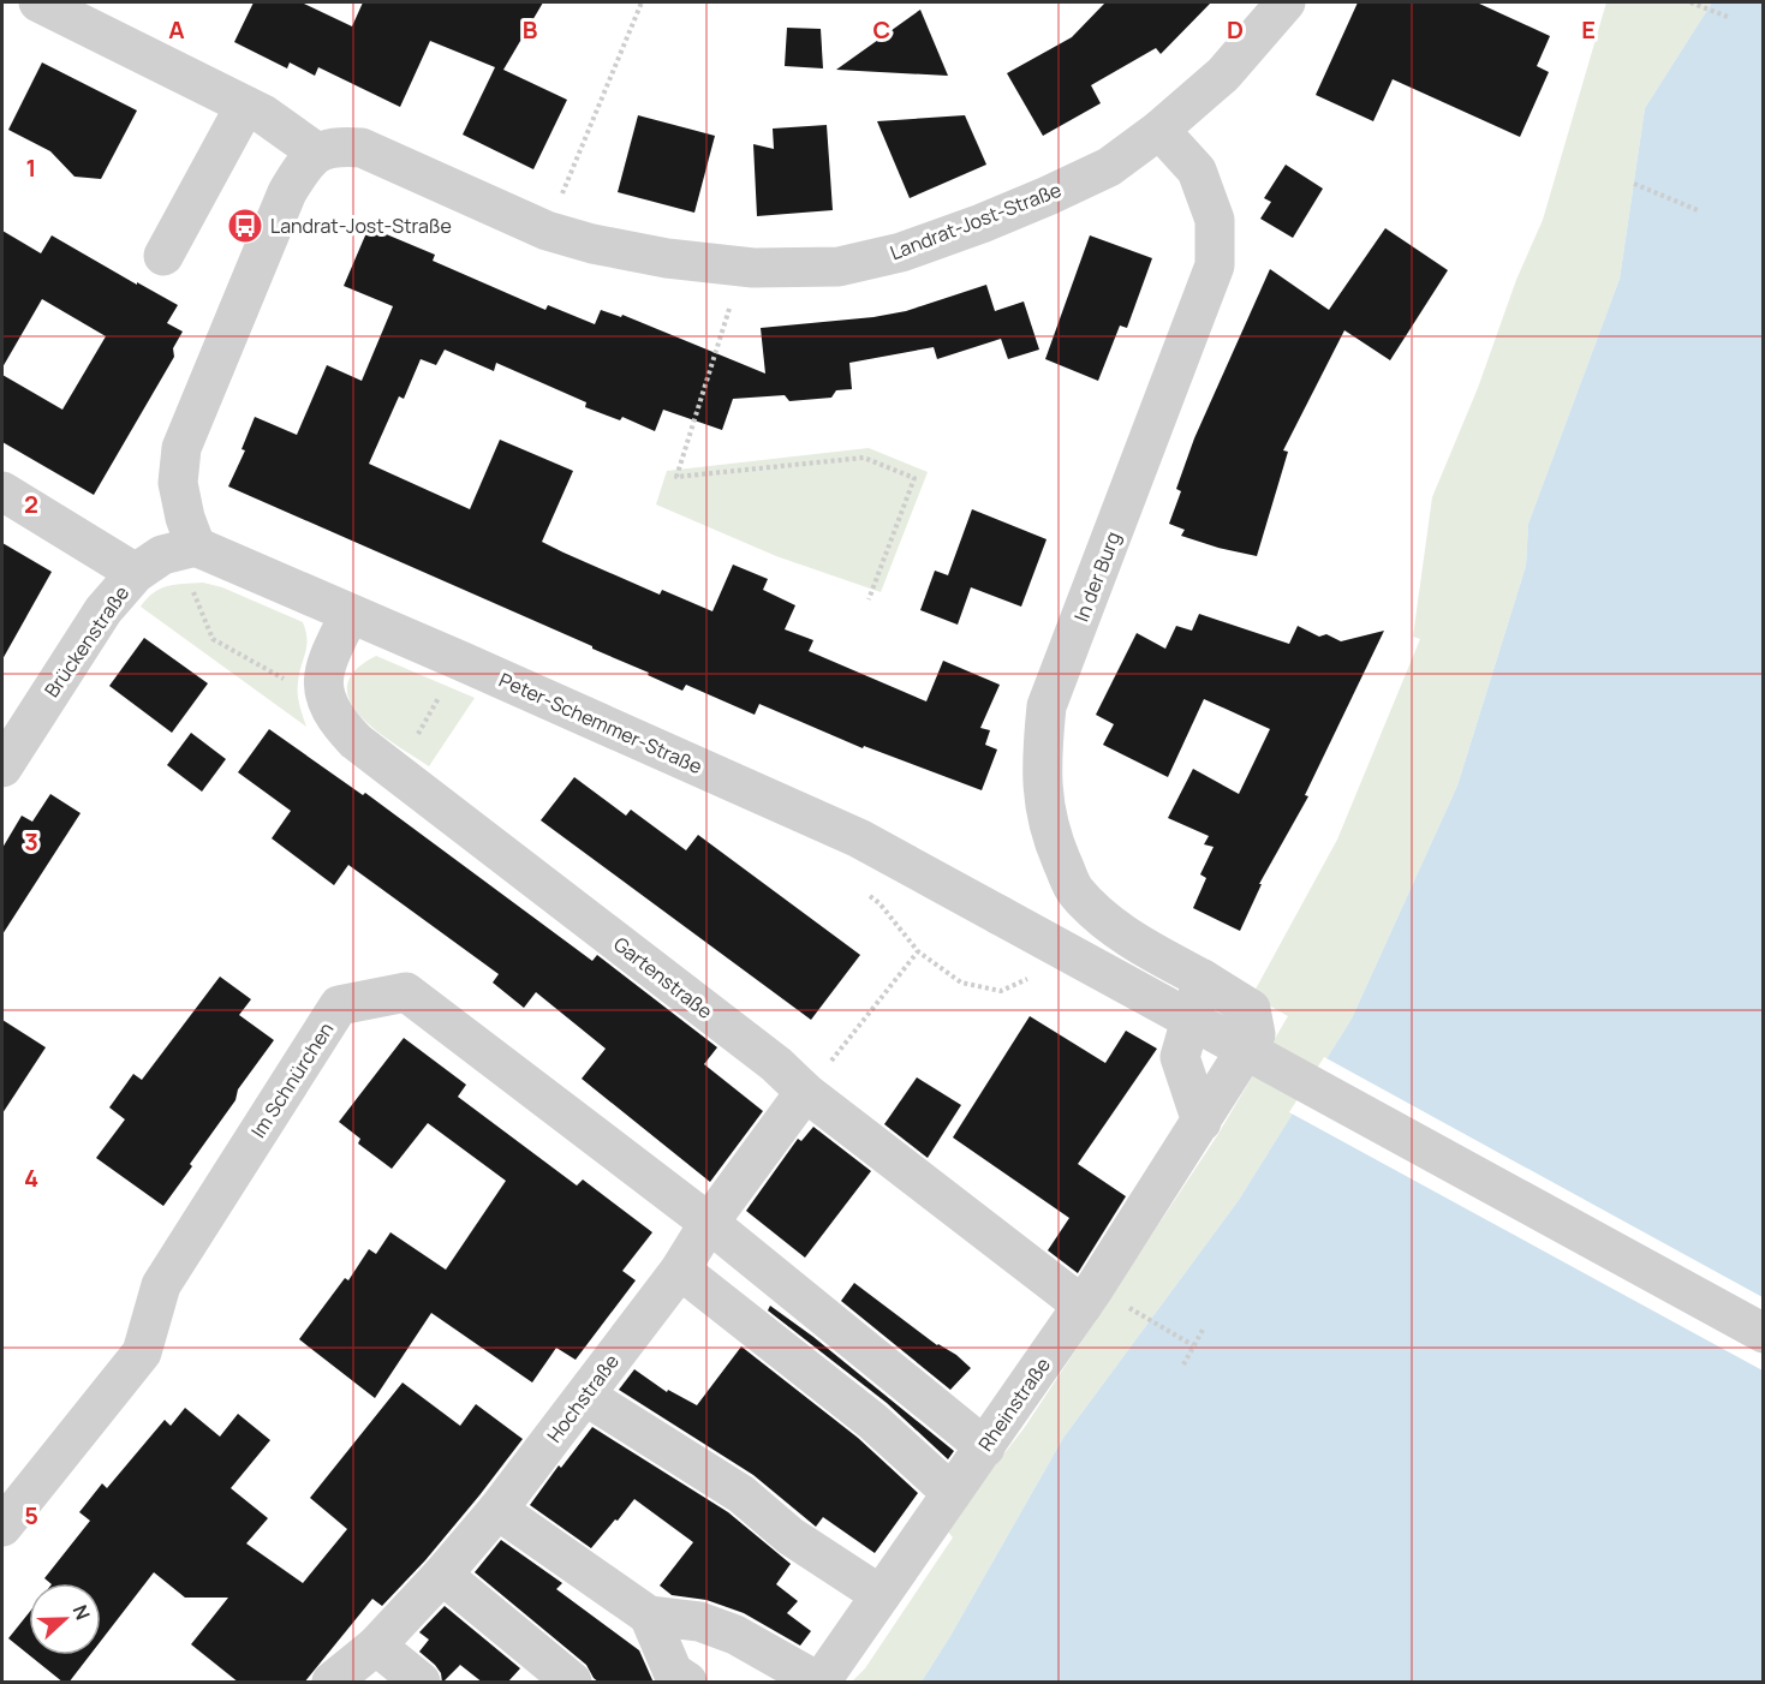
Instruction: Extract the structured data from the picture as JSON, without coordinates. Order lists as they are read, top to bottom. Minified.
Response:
{"streets":{"street":["Landrat-Jost-Straße","In der Burg","Brückenstraße","Peter-Schemmer-Straße","Gartenstraße","Im Schnürchen","Hochstraße","Rheinstraße"]},"crossings":[["Landrat-Jost-Straße","In der Burg"],["In der Burg","Rheinstraße"],["Brückenstraße","Peter-Schemmer-Straße"],["Peter-Schemmer-Straße","Gartenstraße"],["Gartenstraße","Hochstraße"],["Gartenstraße","Rheinstraße"],["Im Schnürchen","Hochstraße"],["Im Schnürchen","Rheinstraße"]],"places":{"bus stop":["Landrat-Jost-Straße"]},"north":"right","grid":{"columns":["A","B","C","D","E"],"rows":["1","2","3","4","5"]}}
